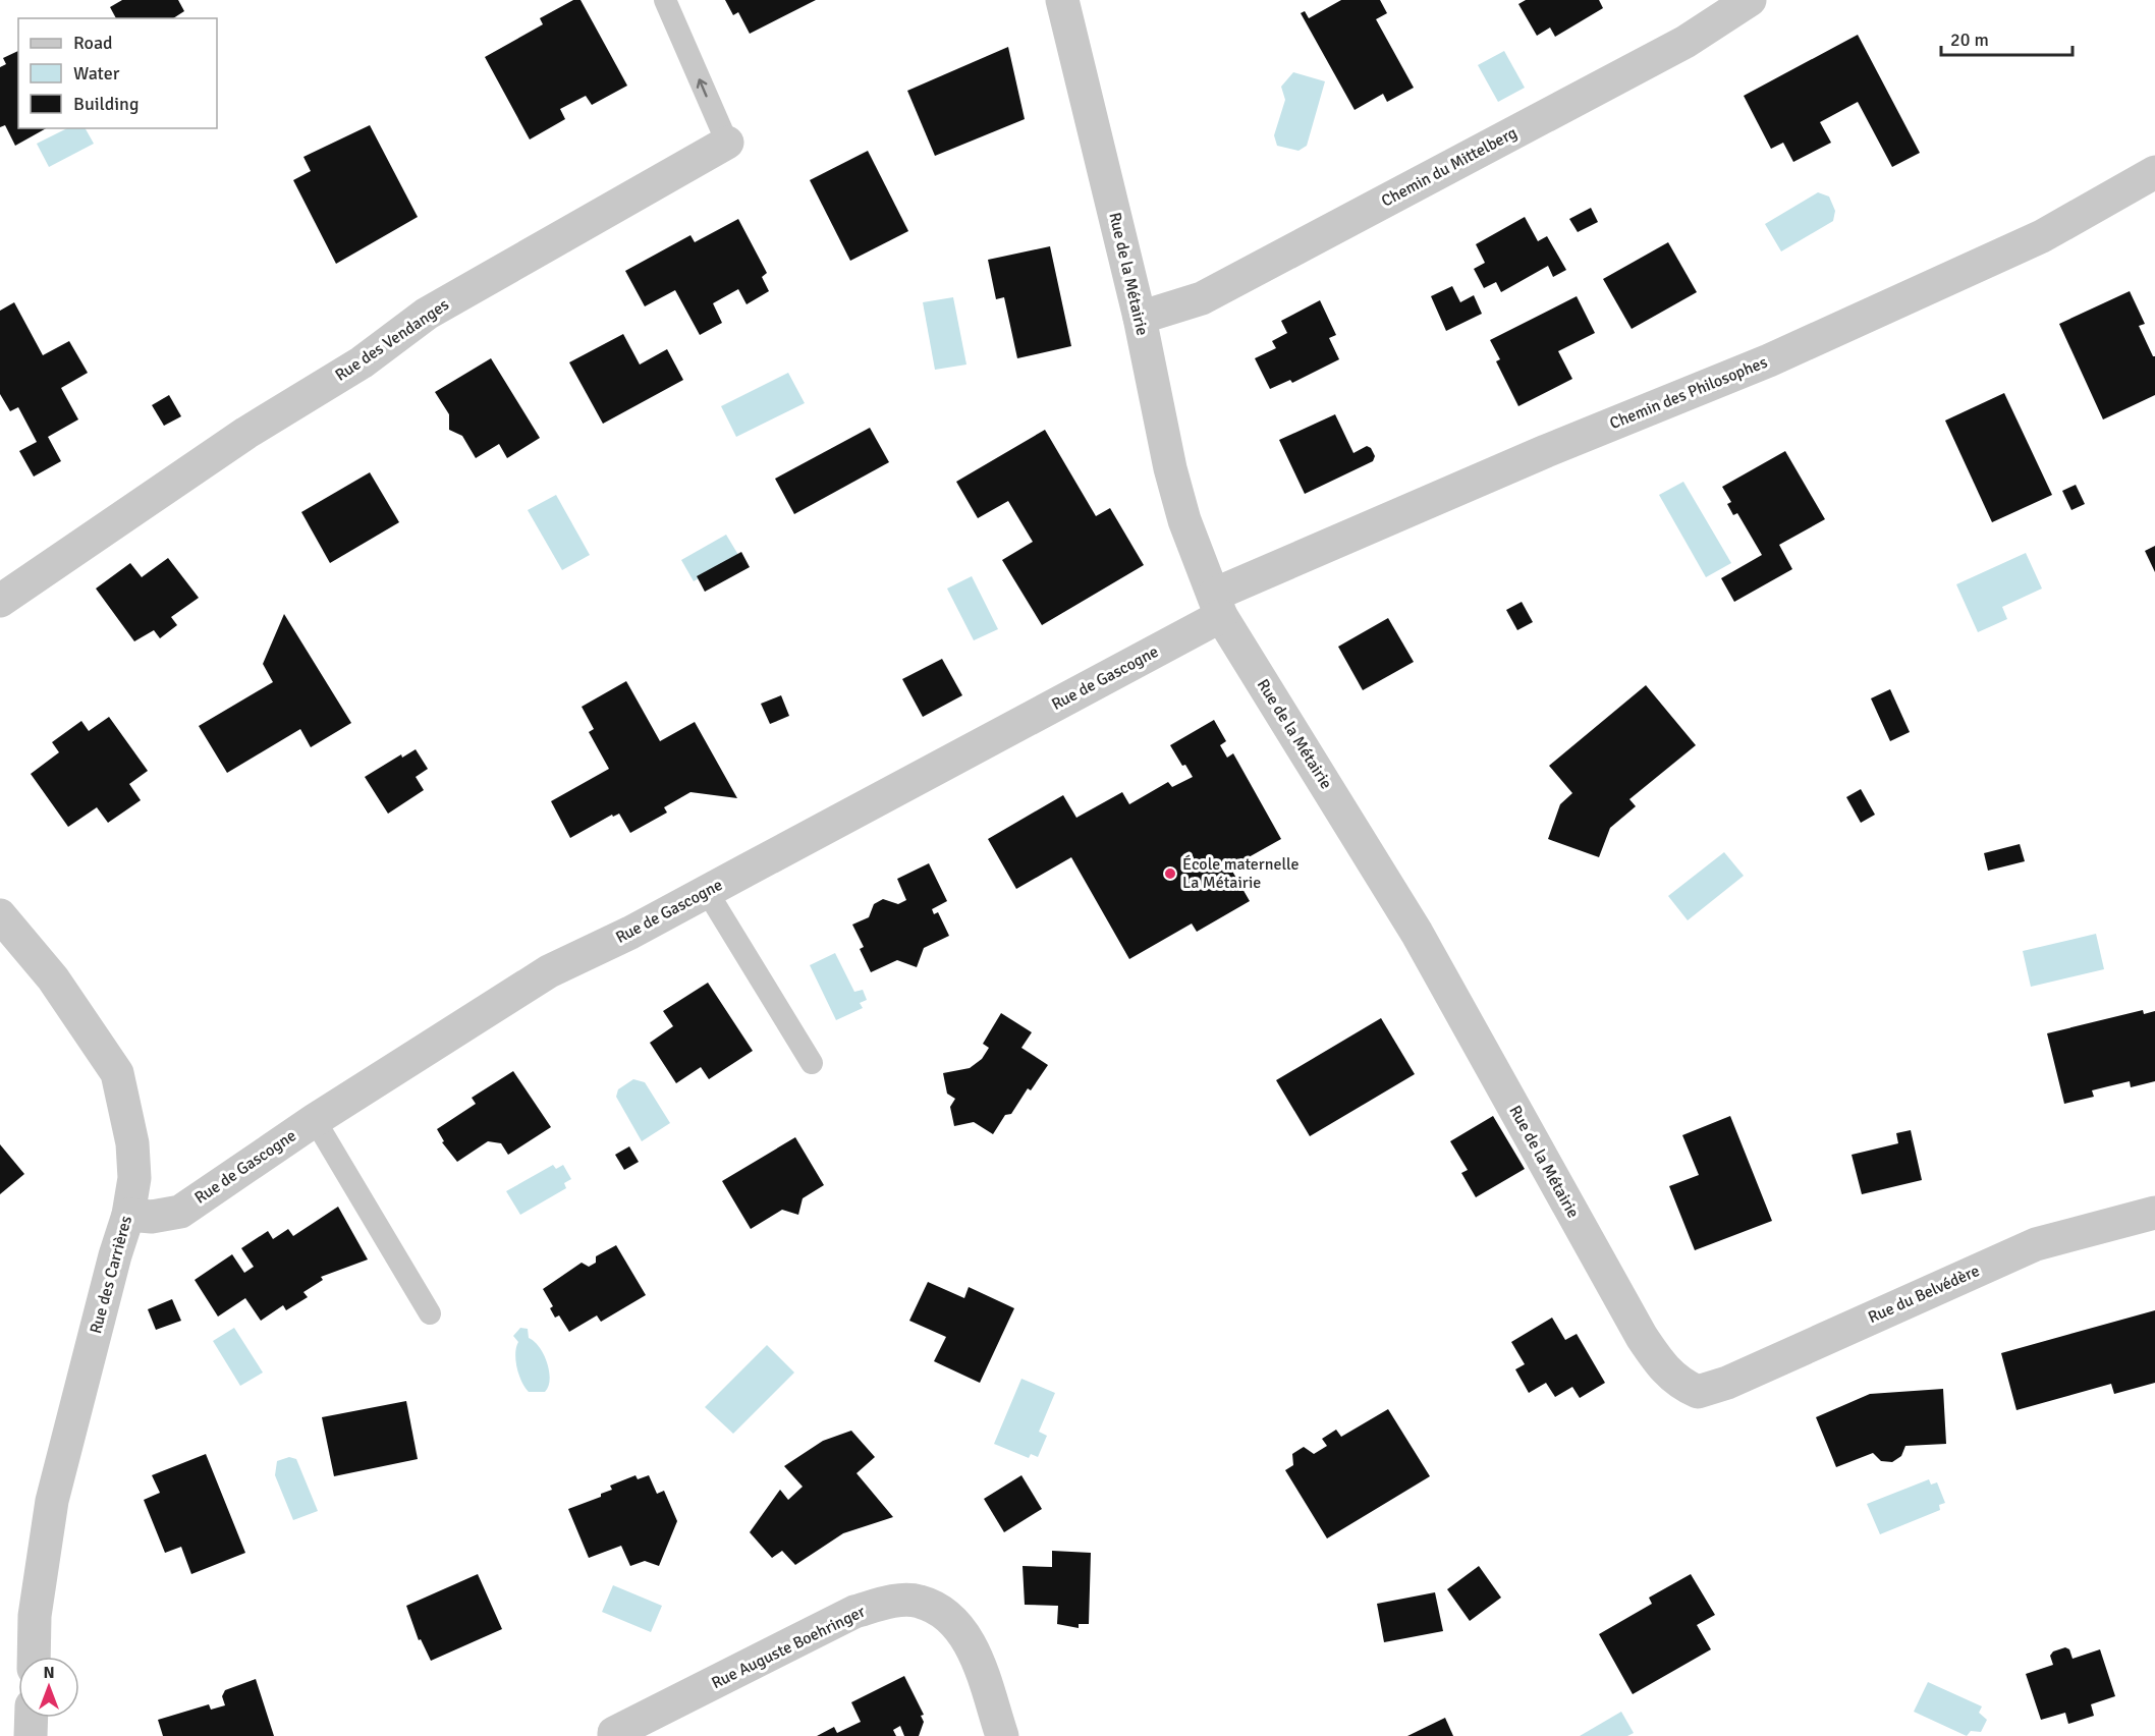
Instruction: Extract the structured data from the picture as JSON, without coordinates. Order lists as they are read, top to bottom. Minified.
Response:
{"streets":{"street":["Chemin du Mittelberg","Rue de la Métairie","Rue des Vendanges","Chemin des Philosophes","Rue de Gascogne","Rue des Carrières","Rue du Belvédère","Rue Auguste Boehringer"]},"crossings":[["Chemin du Mittelberg","Rue de la Métairie"],["Rue de la Métairie","Chemin des Philosophes"],["Rue de la Métairie","Rue de Gascogne"],["Rue de la Métairie","Rue du Belvédère"],["Chemin des Philosophes","Rue de Gascogne"],["Rue de Gascogne","Rue des Carrières"]],"places":["École maternelle La Métairie"],"legend":["Road","Water","Building"],"scale_bar":"20 m","north":"top"}
